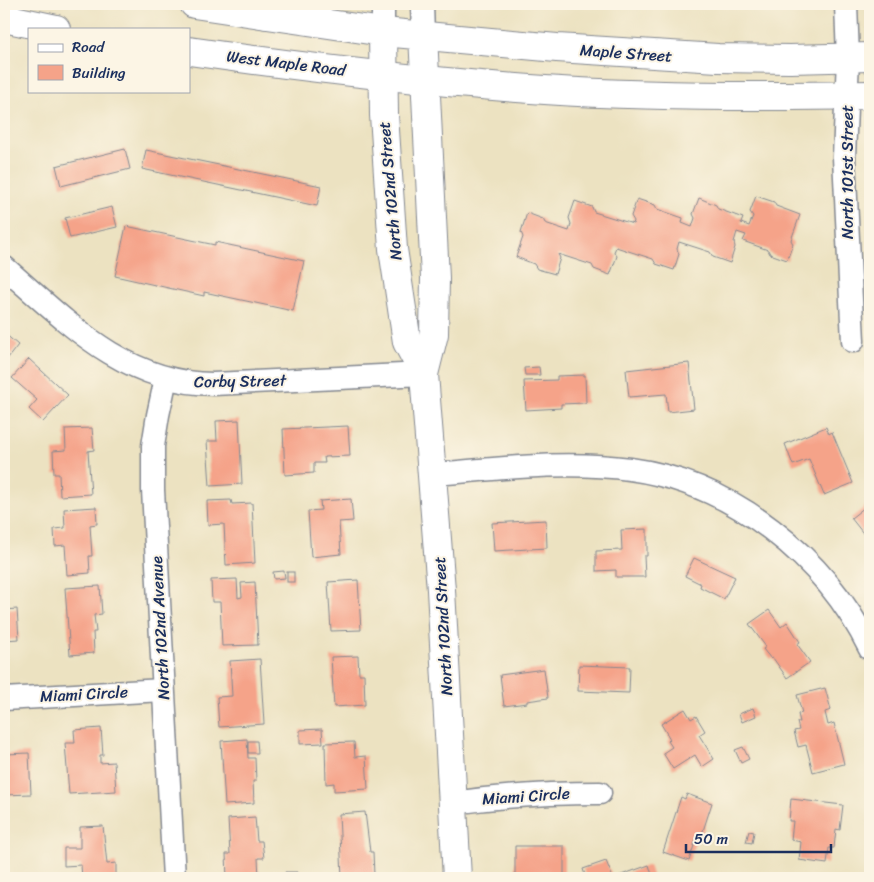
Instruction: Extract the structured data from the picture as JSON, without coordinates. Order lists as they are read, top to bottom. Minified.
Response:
{"streets":{"main road":["Maple Street","West Maple Road","North 102nd Street"],"street":["North 101st Street","Corby Street","North 102nd Avenue","Miami Circle"]},"crossings":[["Maple Street","North 101st Street"],["Maple Street","North 102nd Street"],["West Maple Road","North 102nd Street"],["North 102nd Street","Corby Street"],["North 102nd Street","Miami Circle"],["Corby Street","North 102nd Avenue"],["North 102nd Avenue","Miami Circle"]],"legend":["Road","Building"],"scale_bar":"50 m"}
